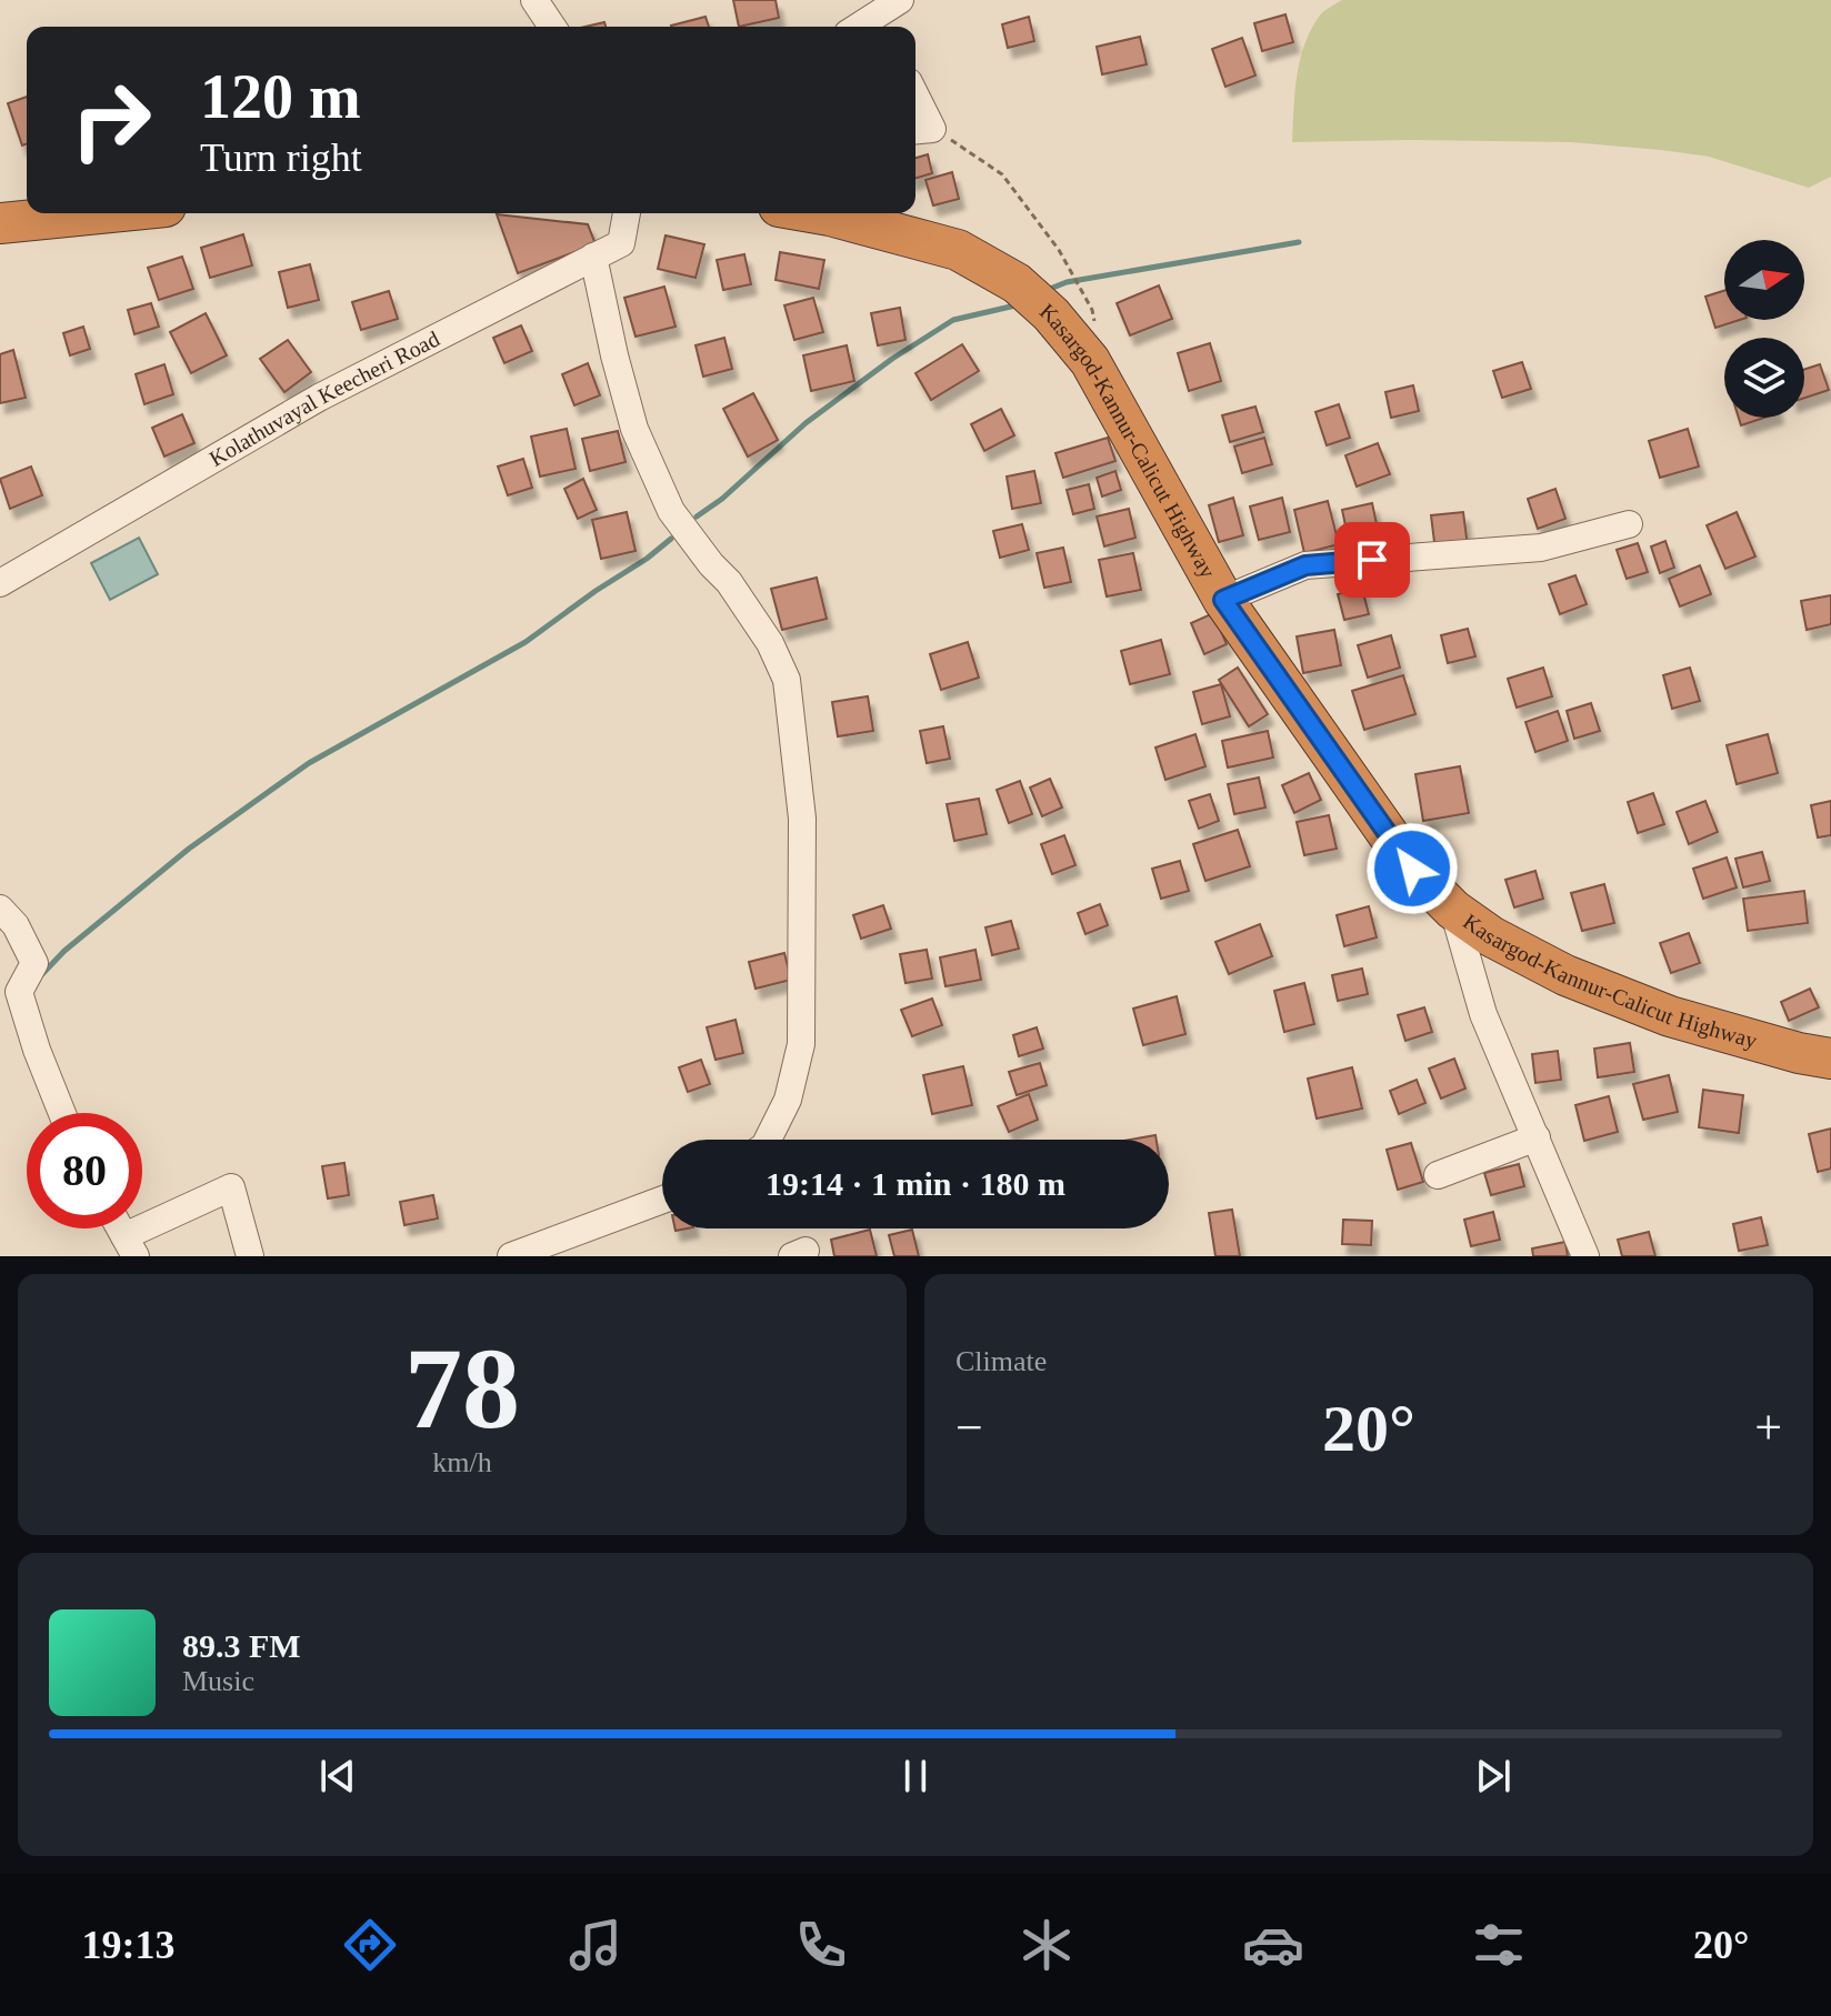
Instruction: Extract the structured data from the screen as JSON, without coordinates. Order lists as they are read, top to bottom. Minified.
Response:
{"streets":{"highway":["Kasargod-Kannur-Calicut Highway"],"street":["Kolathuvayal Keecheri Road"]},"north":"right","page":{"turn":["120 m","Turn right"],"limit":"80","trip":"19:14 · 1 min · 180 m","tile":[["78","km/h"],"Climate"],"heat":["−","20°","+"],"song":["89.3 FM","Music"],"tabs":["19:13","20°"]}}
